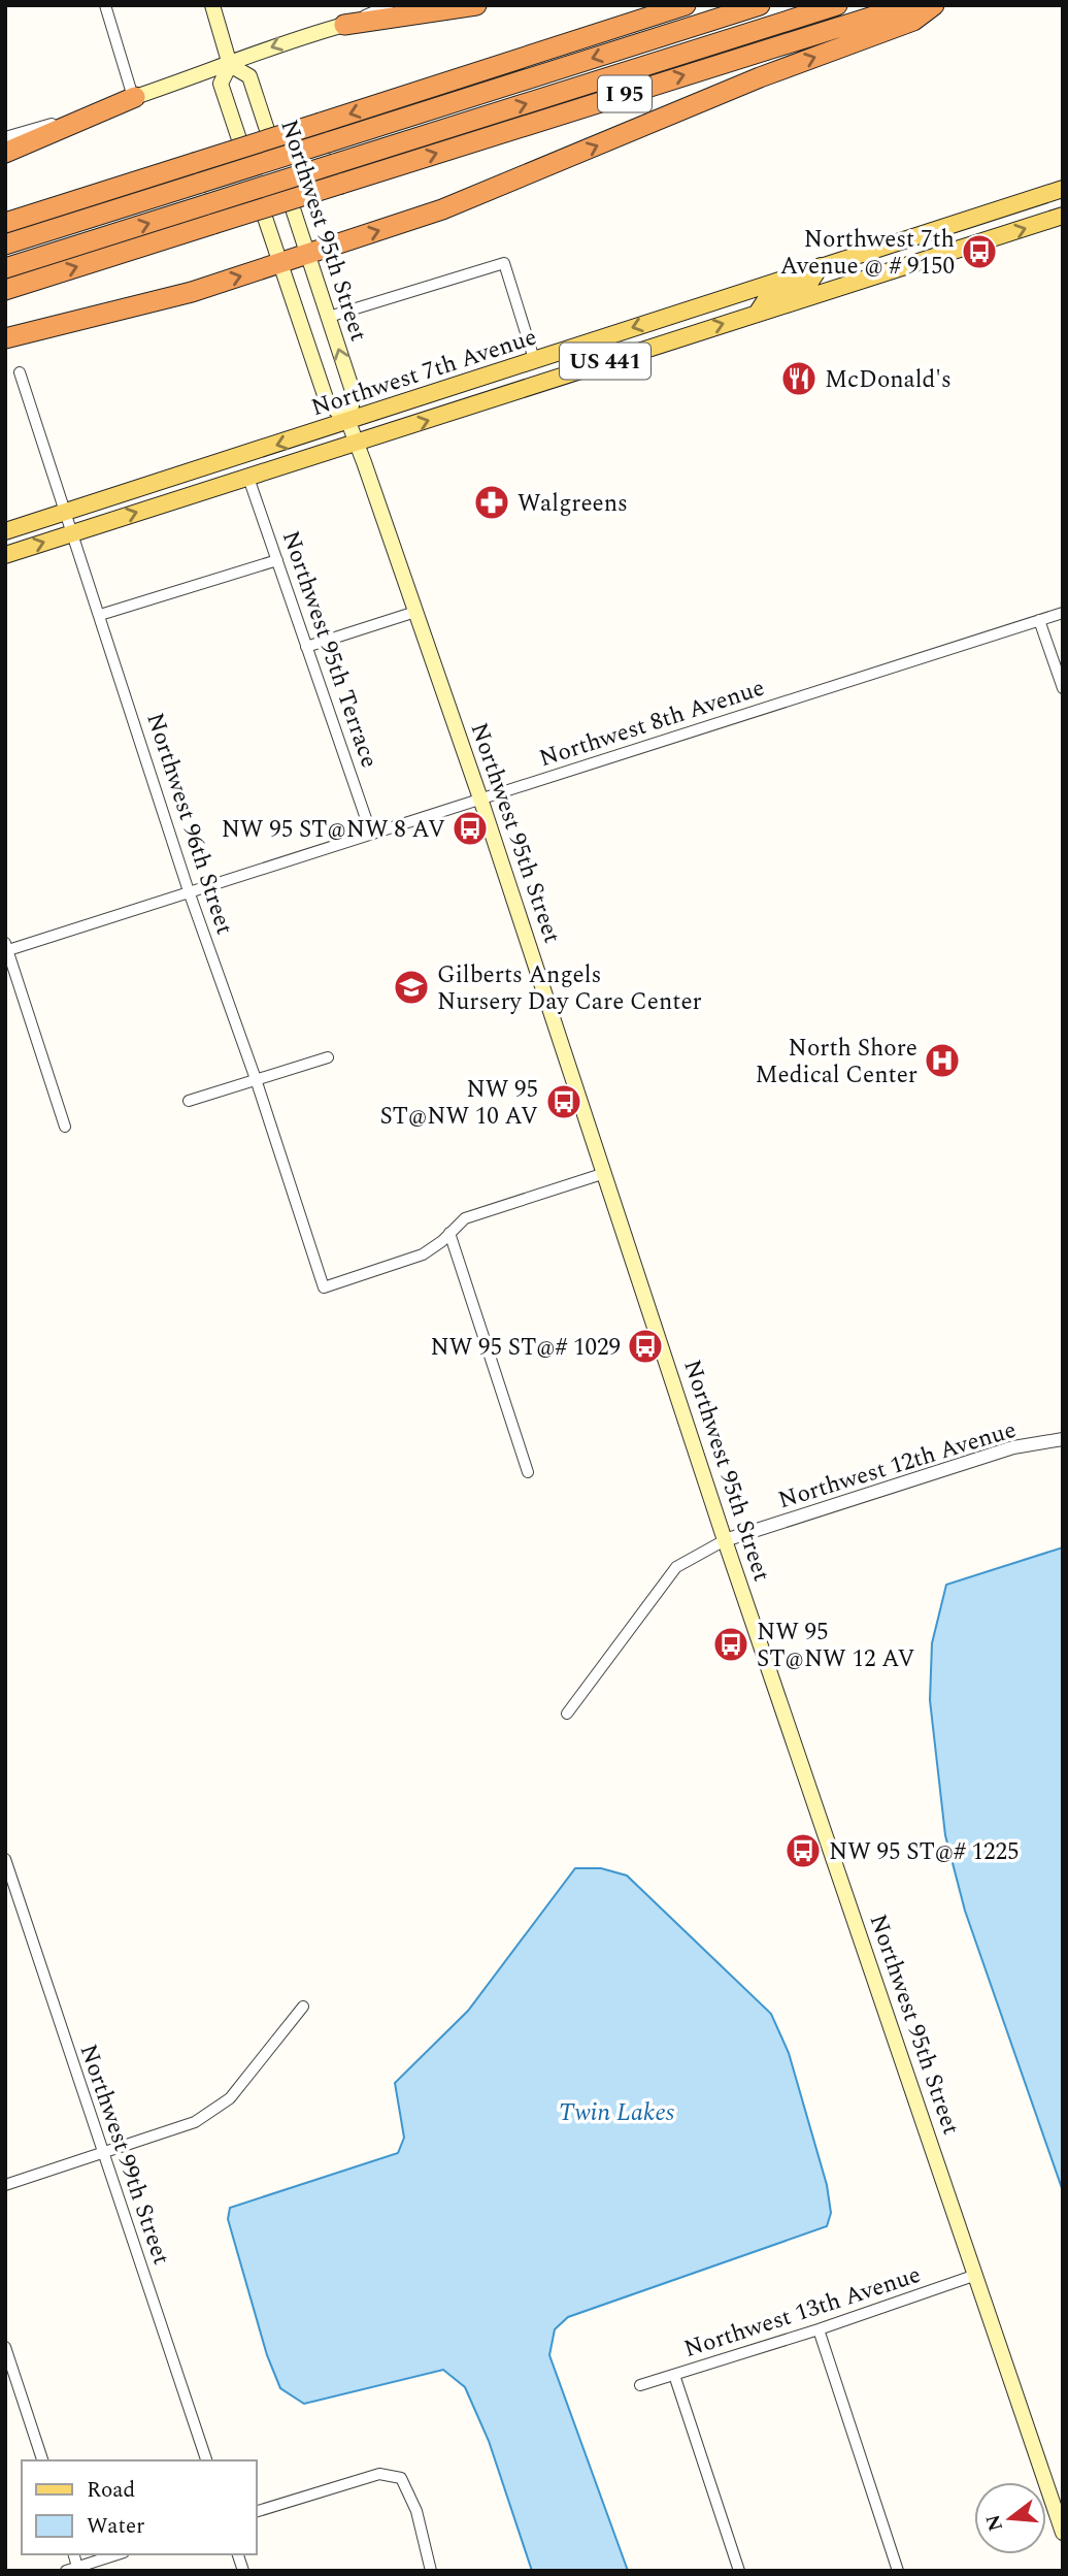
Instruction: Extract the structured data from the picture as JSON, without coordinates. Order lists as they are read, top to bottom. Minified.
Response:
{"streets":{"highway":["I 95"],"main road":["Northwest 95th Street","US 441","Northwest 7th Avenue"],"street":["Northwest 95th Terrace","Northwest 8th Avenue","Northwest 96th Street","Northwest 12th Avenue","Northwest 99th Street","Northwest 13th Avenue"]},"crossings":[["Northwest 95th Street","Northwest 7th Avenue"],["Northwest 95th Street","Northwest 8th Avenue"],["Northwest 95th Street","Northwest 12th Avenue"],["Northwest 95th Street","Northwest 13th Avenue"],["Northwest 7th Avenue","Northwest 95th Terrace"],["Northwest 7th Avenue","Northwest 96th Street"],["Northwest 95th Terrace","Northwest 8th Avenue"],["Northwest 8th Avenue","Northwest 96th Street"]],"water":["Twin Lakes"],"places":{"bus stop":["Northwest 7th Avenue @ # 9150","NW 95 ST@NW 8 AV","NW 95 ST@NW 10 AV","NW 95 ST@# 1029","NW 95 ST@NW 12 AV","NW 95 ST@# 1225"],"restaurant":["McDonald's"],"pharmacy":["Walgreens"],"school or university":["Gilberts Angels Nursery Day Care Center"],"hospital":["North Shore Medical Center"]},"legend":["Road","Water"],"north":"left"}
